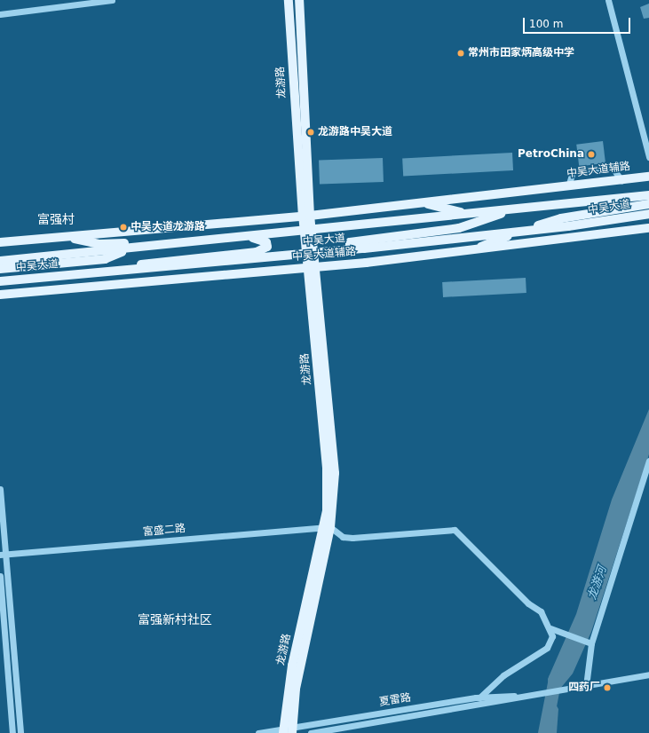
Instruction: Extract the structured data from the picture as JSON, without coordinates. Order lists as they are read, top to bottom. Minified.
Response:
{"streets":{"main road":["龙游路","中吴大道辅路","中吴大道"],"street":["富盛二路","夏雷路"]},"crossings":[["龙游路","中吴大道辅路"],["龙游路","中吴大道"],["龙游路","富盛二路"],["龙游路","夏雷路"]],"districts":["富强村","富强新村社区"],"water":["龙游河"],"places":["常州市田家炳高级中学","龙游路中吴大道","PetroChina","中吴大道龙游路","四药厂"],"scale_bar":"100 m"}
